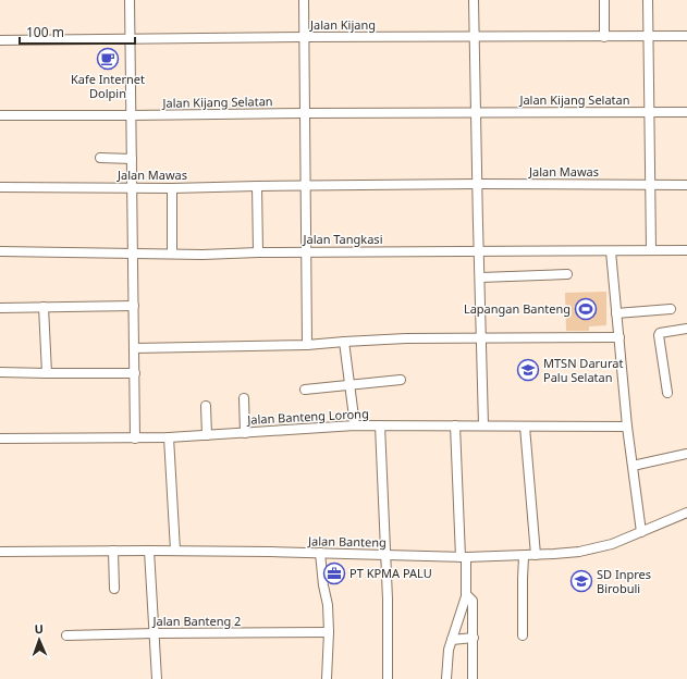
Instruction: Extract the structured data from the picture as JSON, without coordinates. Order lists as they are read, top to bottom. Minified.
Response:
{"streets":{"street":["Jalan Kijang","Jalan Kijang Selatan","Jalan Mawas","Jalan Tangkasi","Jalan Banteng Lorong","Jalan Banteng","Jalan Banteng 2"]},"places":{"cafe":["Kafe Internet Dolpin"],"sports":["Lapangan Banteng"],"school or university":["MTSN Darurat Palu Selatan","SD Inpres Birobuli"],"office":["PT KPMA PALU"]},"scale_bar":"100 m","north":"top"}
